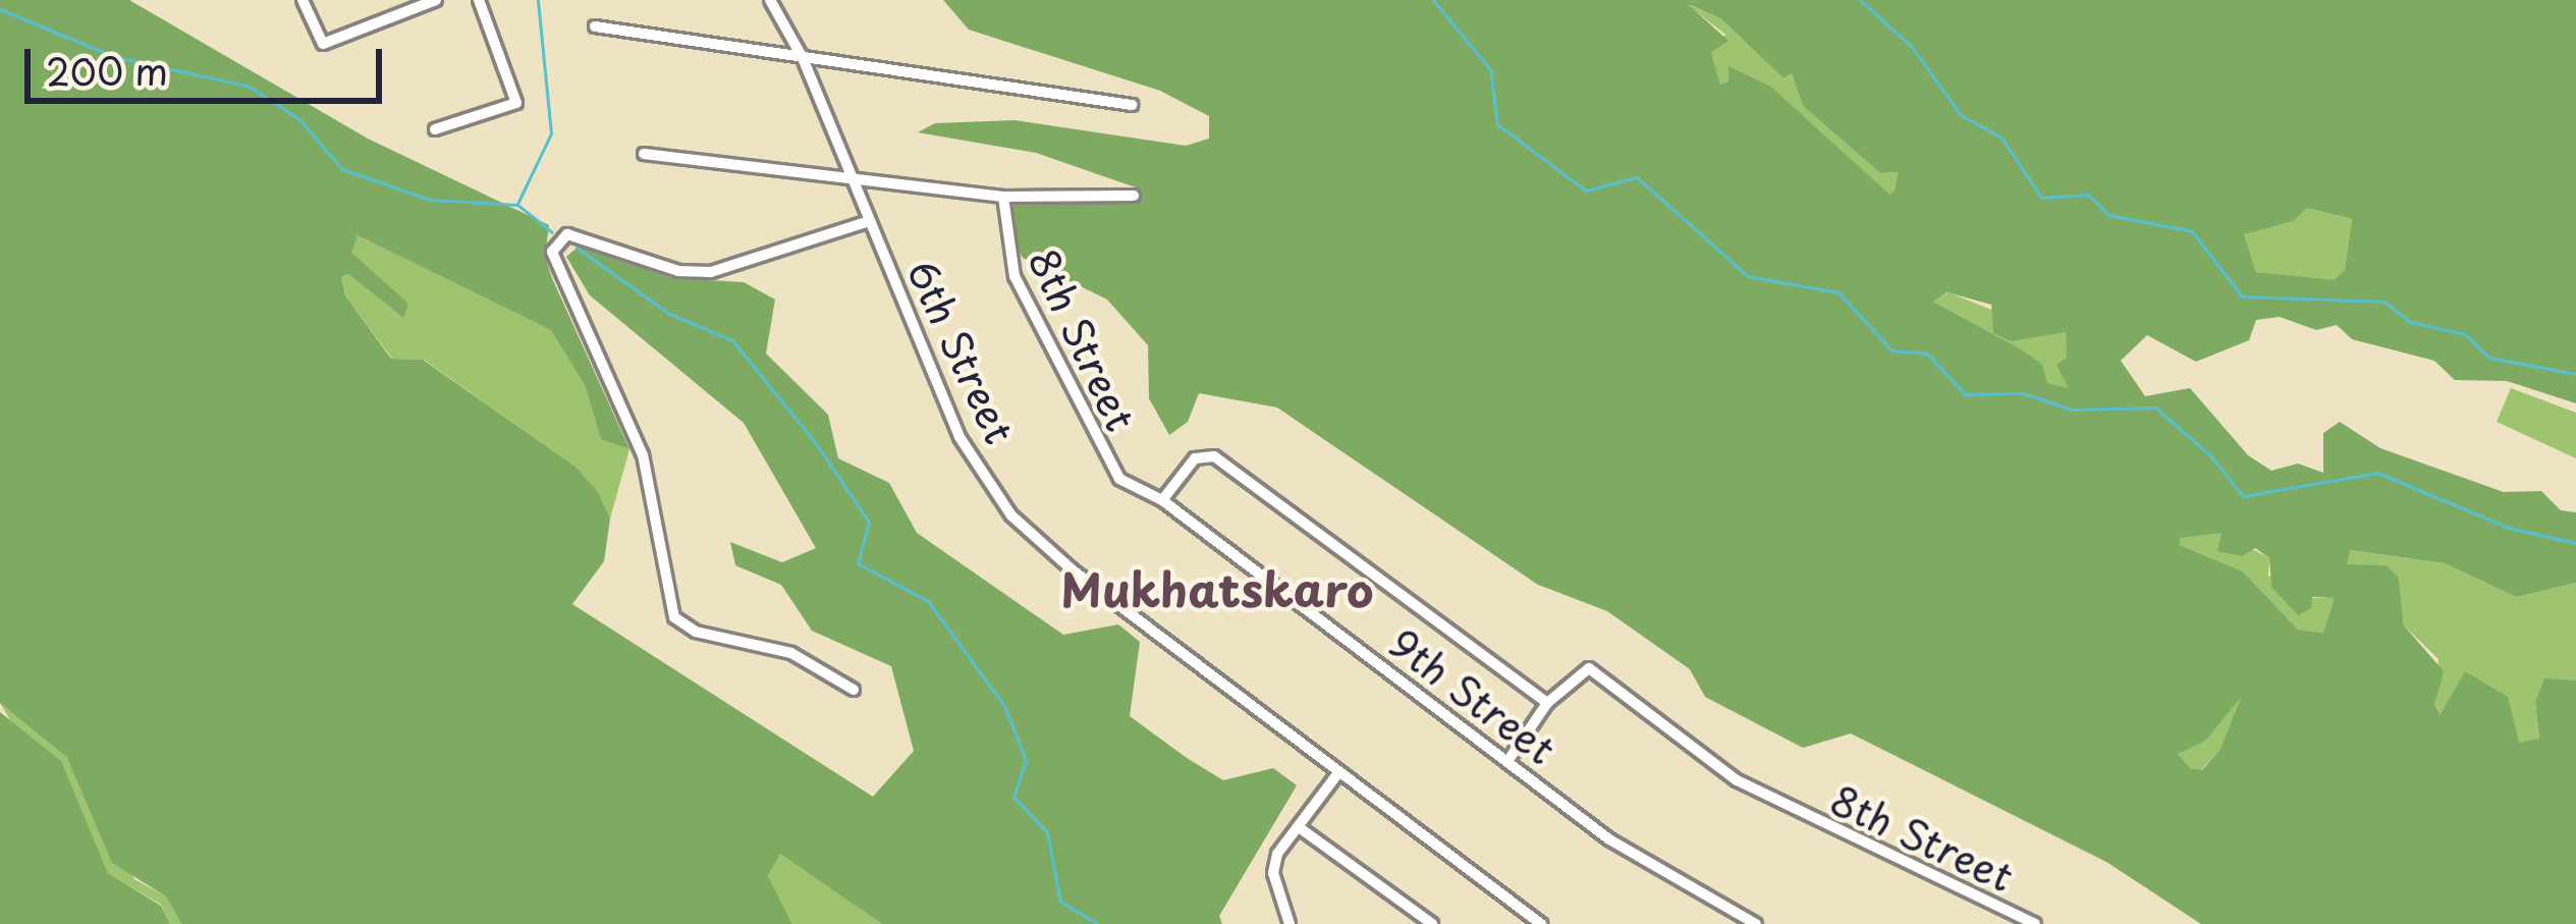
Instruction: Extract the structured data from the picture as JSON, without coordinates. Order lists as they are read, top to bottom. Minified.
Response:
{"streets":{"street":["8th Street","6th Street","9th Street"]},"crossings":[["8th Street","6th Street"],["8th Street","9th Street"]],"districts":["Mukhatskaro"],"scale_bar":"200 m"}
